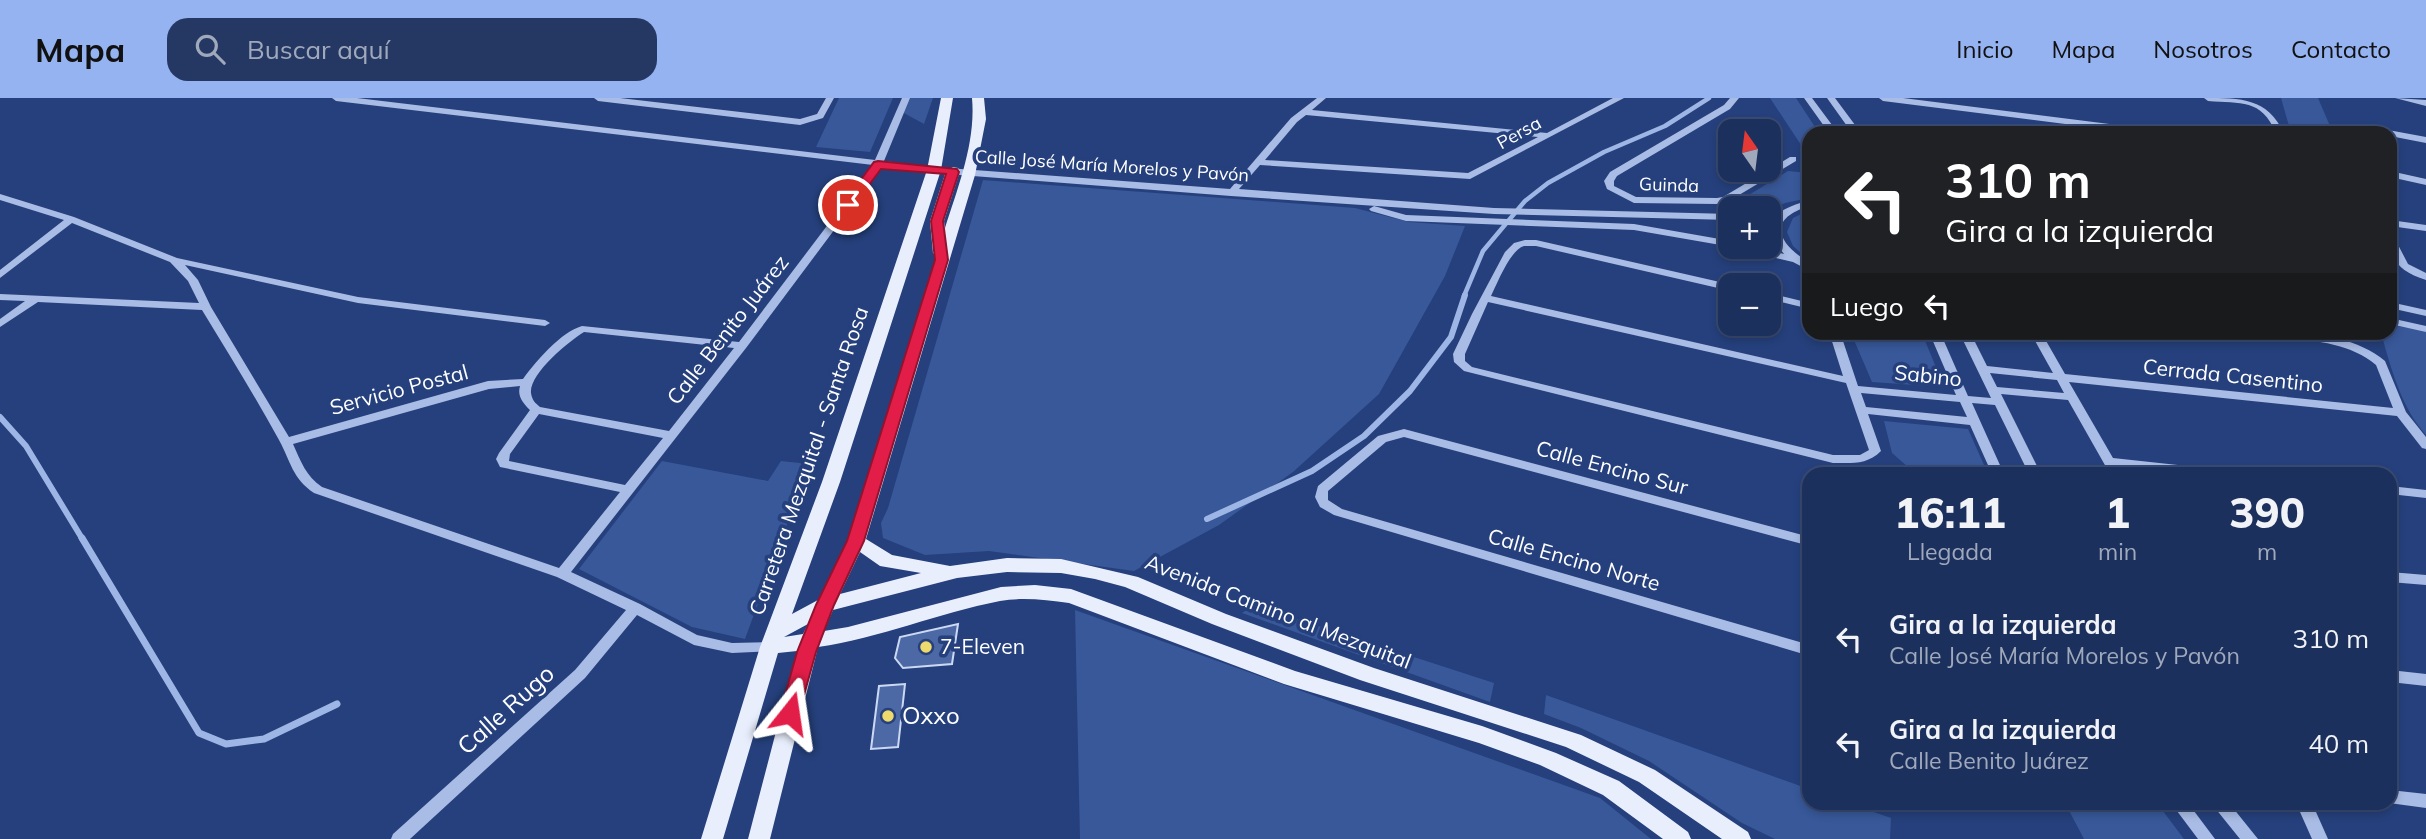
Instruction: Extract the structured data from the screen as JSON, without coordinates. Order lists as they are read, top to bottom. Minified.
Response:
{"streets":{"main road":["Carretera Mezquital - Santa Rosa","Avenida Camino al Mezquital"],"street":["Persa","Calle José María Morelos y Pavón","Guinda","Calle Benito Juárez","Sabino","Cerrada Casentino","Servicio Postal","Calle Encino Sur","Calle Encino Norte","Calle Rugo"]},"crossings":[["Calle José María Morelos y Pavón","Calle Benito Juárez"],["Calle José María Morelos y Pavón","Carretera Mezquital - Santa Rosa"],["Carretera Mezquital - Santa Rosa","Avenida Camino al Mezquital"],["Calle Encino Sur","Calle Encino Norte"]],"places":["7-Eleven","Oxxo"],"north":"top","page":{"header":"Mapa","search":"Buscar aquí","nav":["Inicio","Mapa","Nosotros","Contacto"],"map_buttons":["+","−"],"turn":["310 m","Gira a la izquierda"],"then":"Luego","eta":["16:11","Llegada","1","min","390","m"],"list":[{"name":"Gira a la izquierda","note":"Calle José María Morelos y Pavón","value":"310 m"},{"name":"Gira a la izquierda","note":"Calle Benito Juárez","value":"40 m"}]}}
